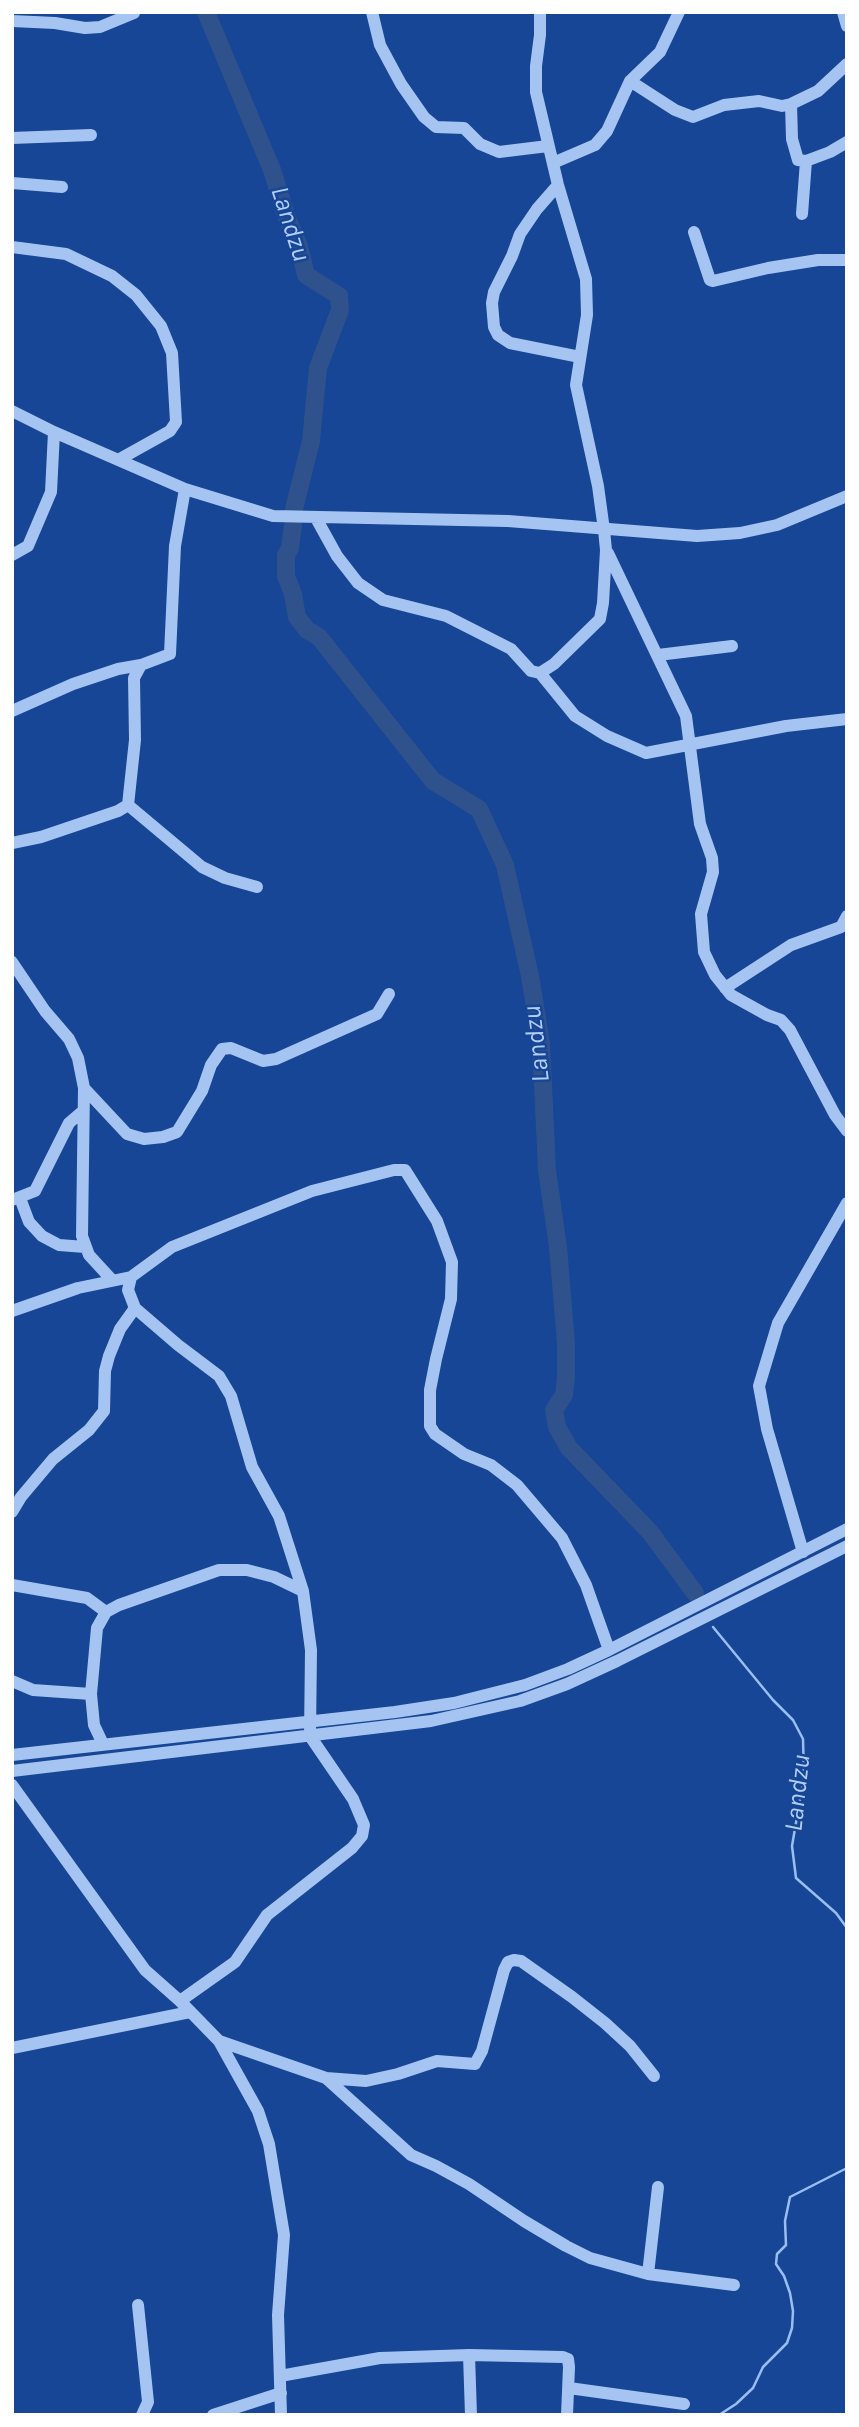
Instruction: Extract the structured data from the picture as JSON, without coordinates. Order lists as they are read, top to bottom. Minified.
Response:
{"water":["Landzu"]}
